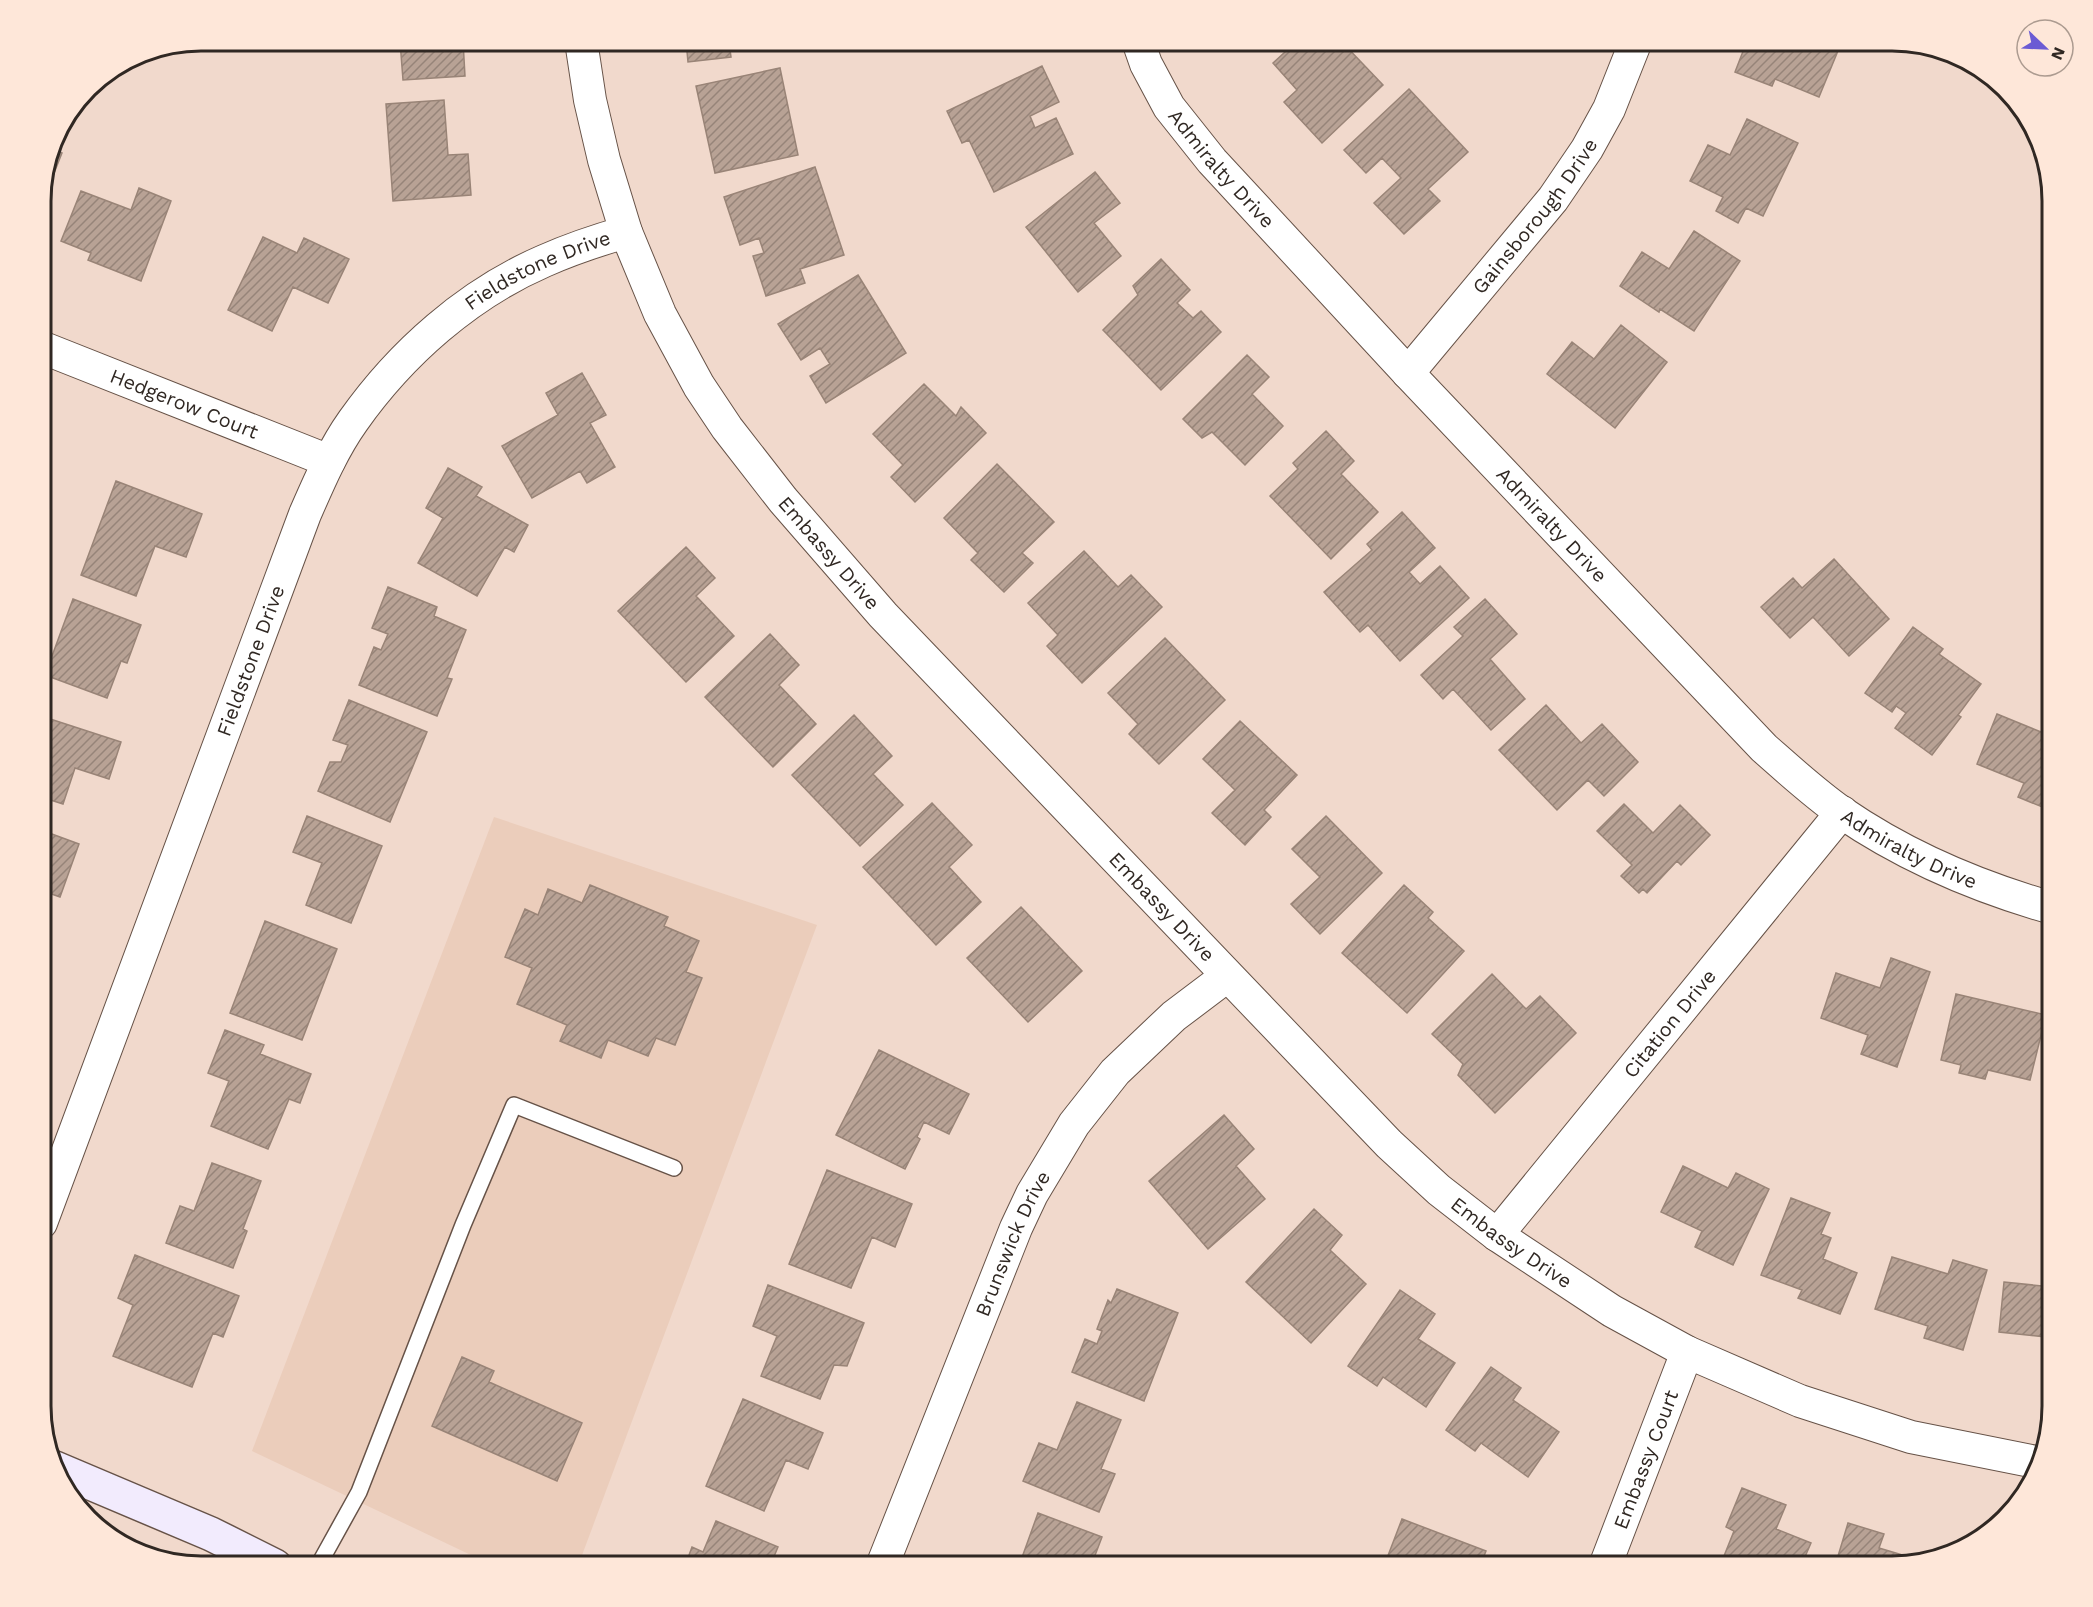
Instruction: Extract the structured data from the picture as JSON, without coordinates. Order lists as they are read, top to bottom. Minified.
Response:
{"streets":{"street":["Admiralty Drive","Gainsborough Drive","Fieldstone Drive","Hedgerow Court","Embassy Drive","Citation Drive","Brunswick Drive","Embassy Court"]},"crossings":[["Admiralty Drive","Gainsborough Drive"],["Admiralty Drive","Citation Drive"],["Fieldstone Drive","Hedgerow Court"],["Fieldstone Drive","Embassy Drive"],["Embassy Drive","Citation Drive"],["Embassy Drive","Brunswick Drive"],["Embassy Drive","Embassy Court"]],"north":"bottom right"}
